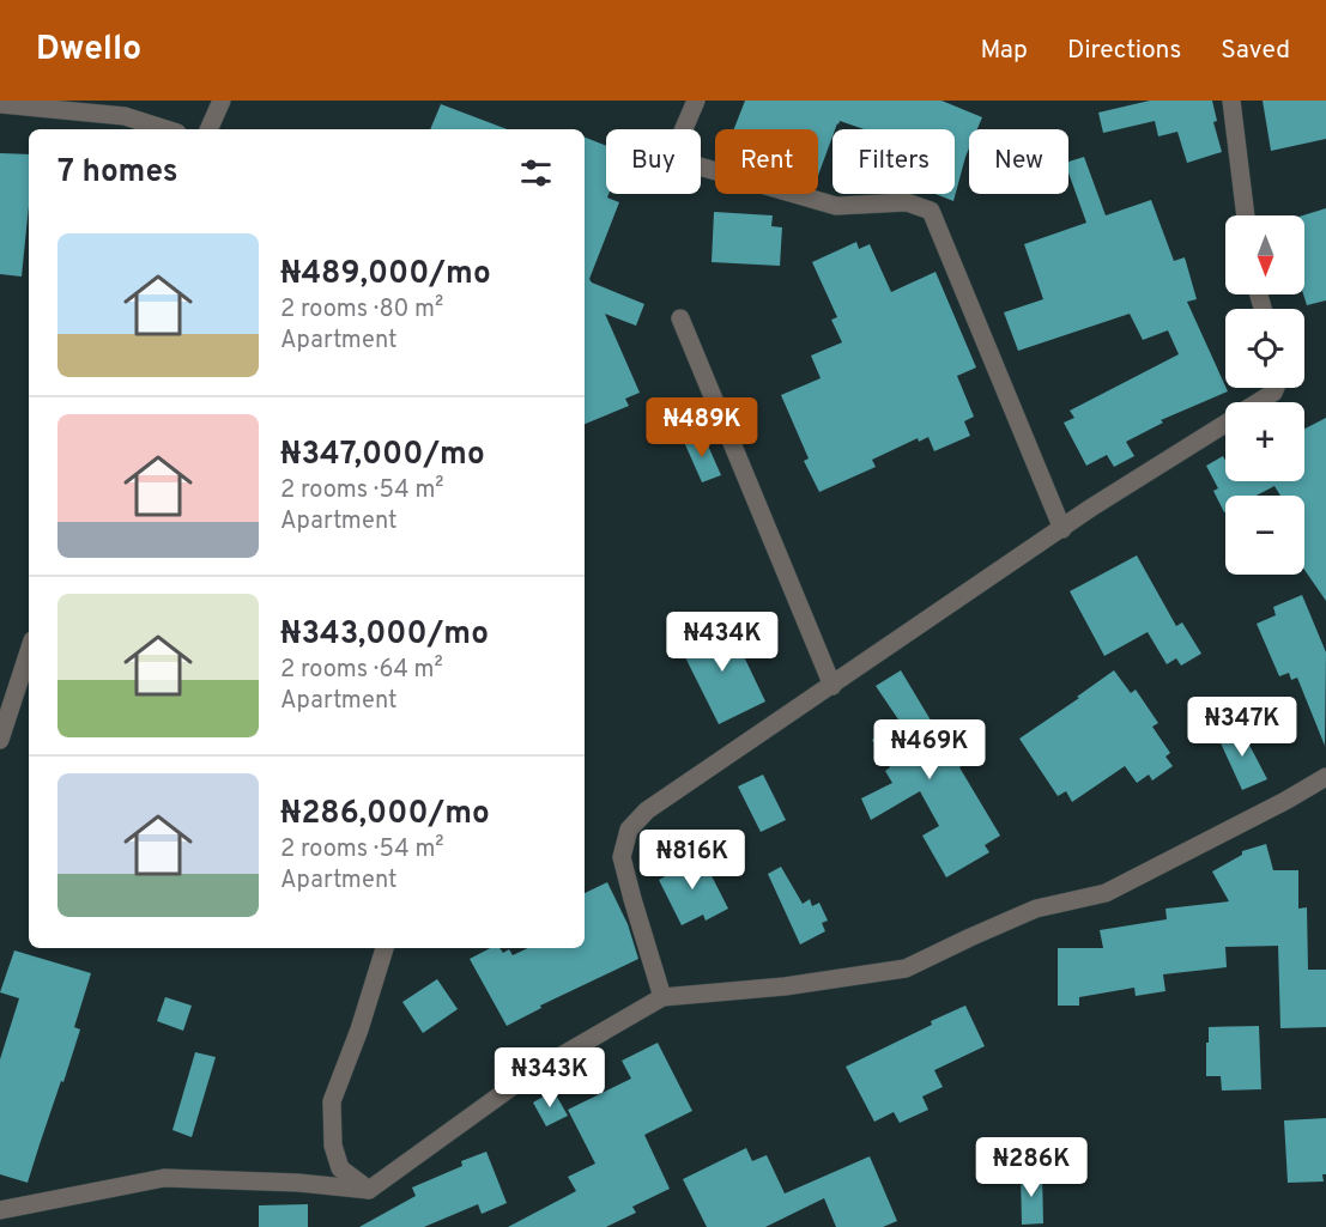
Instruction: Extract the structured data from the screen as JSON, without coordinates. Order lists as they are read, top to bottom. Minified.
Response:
{"north":"bottom","page":{"header":"Dwello","nav":["Map","Directions","Saved"],"chip":["Buy","Rent","Filters","New"],"heading":"7 homes","map_buttons":["+","−"],"list":[{"name":"₦489,000/mo","note":"2 rooms · 80 m² · Apartment"},{"name":"₦347,000/mo","note":"2 rooms · 54 m² · Apartment"},{"name":"₦343,000/mo","note":"2 rooms · 64 m² · Apartment"},{"name":"₦286,000/mo","note":"2 rooms · 54 m² · Apartment"}],"price":["₦489K","₦434K","₦347K","₦469K","₦816K","₦343K","₦286K"]}}
